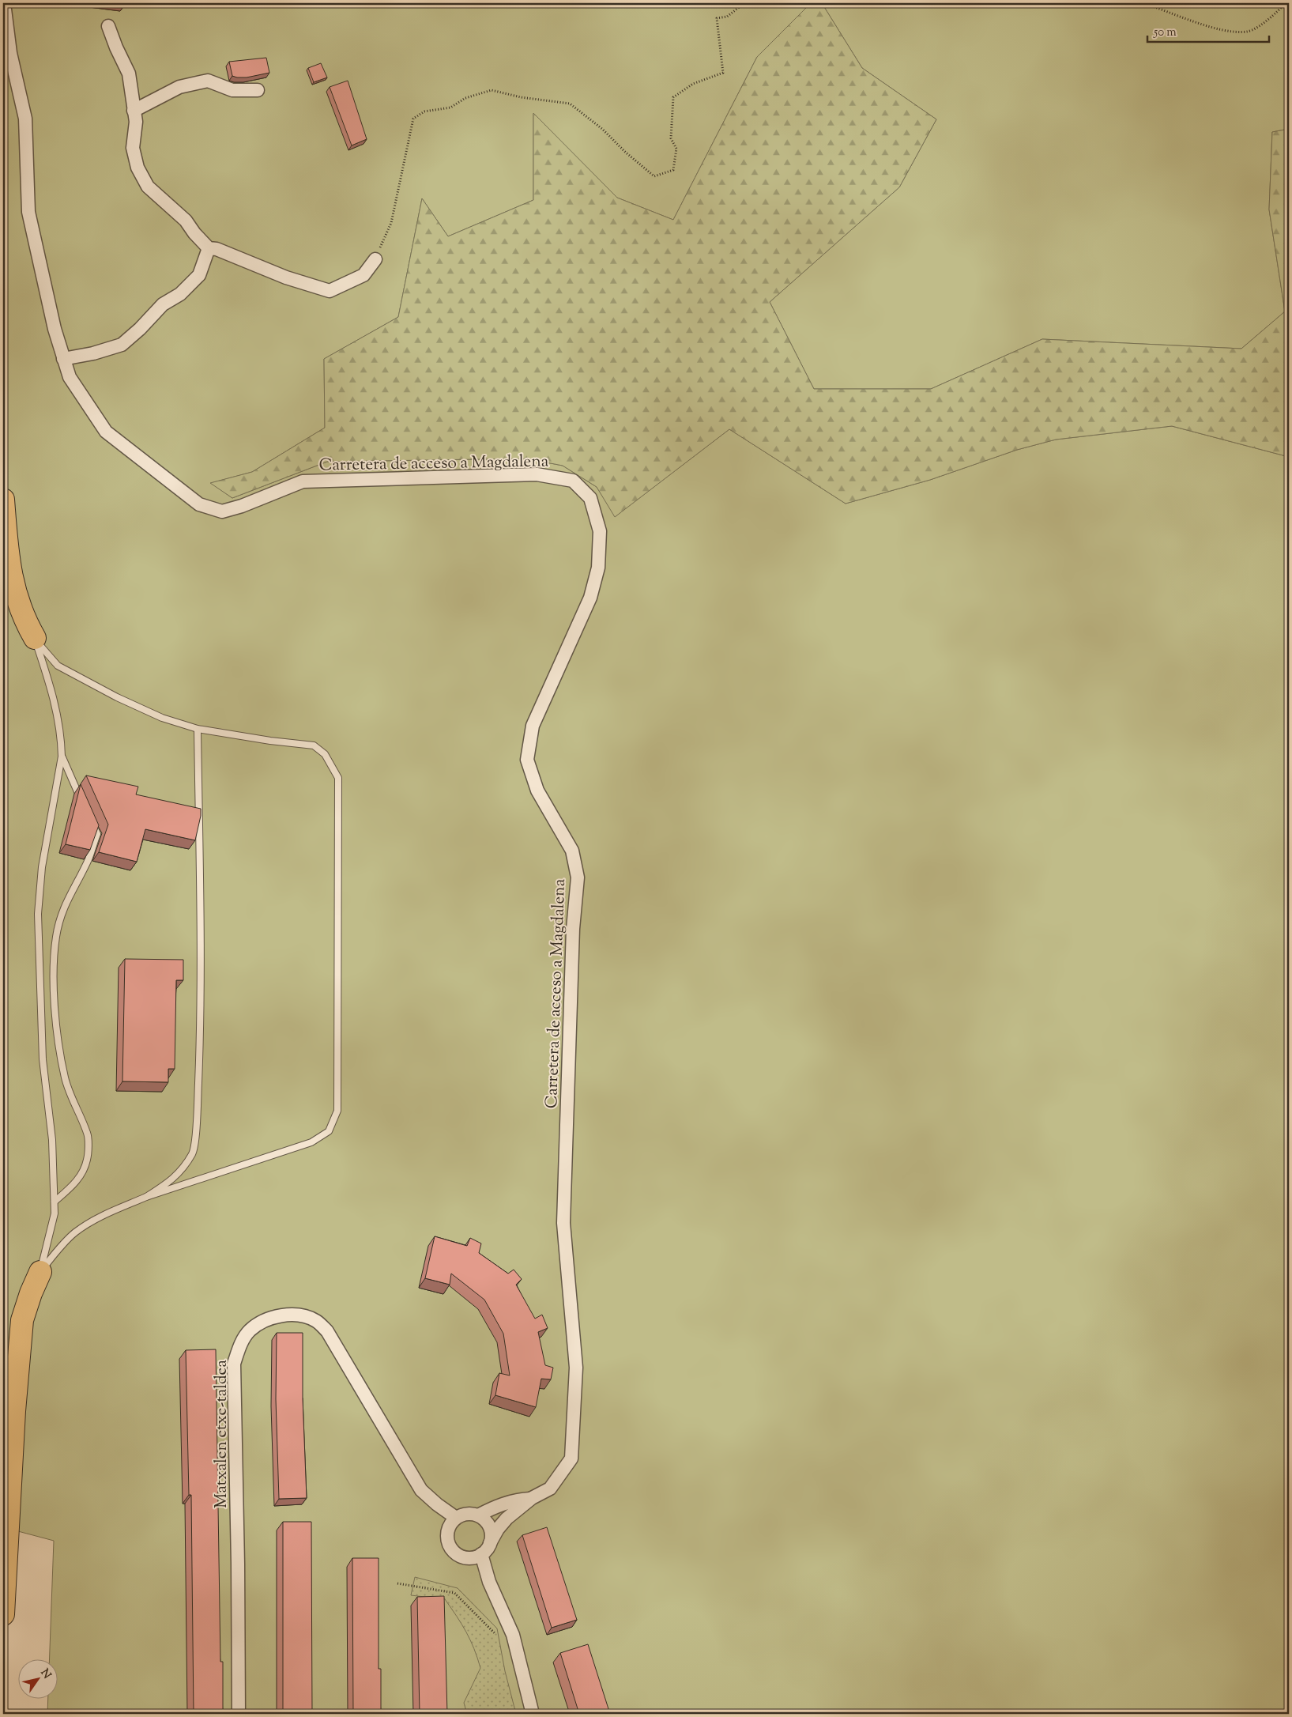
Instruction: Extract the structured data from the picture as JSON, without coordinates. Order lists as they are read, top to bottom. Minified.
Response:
{"streets":{"street":["Carretera de acceso a Magdalena","Matxalen etxe-taldea"]},"crossings":[["Carretera de acceso a Magdalena","Matxalen etxe-taldea"]],"scale_bar":"50 m","north":"top right"}
